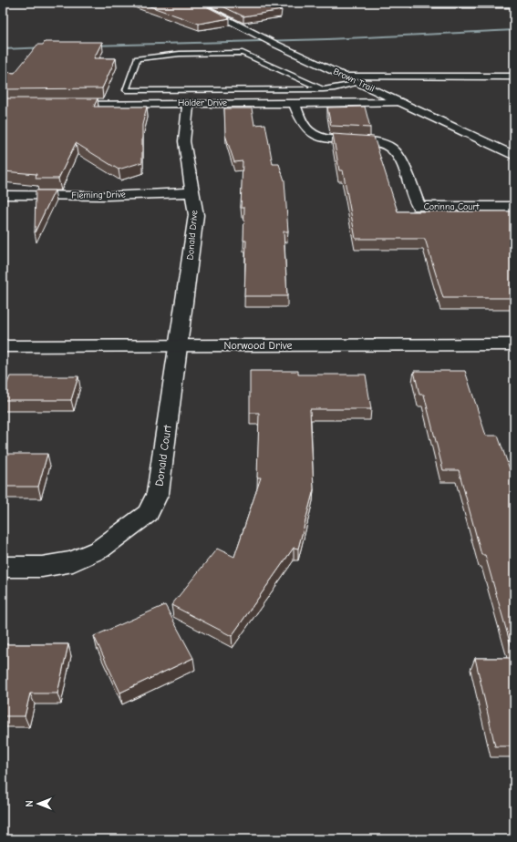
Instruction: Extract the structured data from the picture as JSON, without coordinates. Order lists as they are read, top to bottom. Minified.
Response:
{"streets":{"street":["Brown Trail","Holder Drive","Fleming Drive","Corinna Court","Donald Drive","Norwood Drive","Donald Court"]},"crossings":[["Brown Trail","Holder Drive"],["Holder Drive","Corinna Court"],["Holder Drive","Donald Drive"],["Fleming Drive","Donald Drive"],["Donald Drive","Norwood Drive"],["Donald Drive","Donald Court"],["Norwood Drive","Donald Court"]],"north":"left"}
